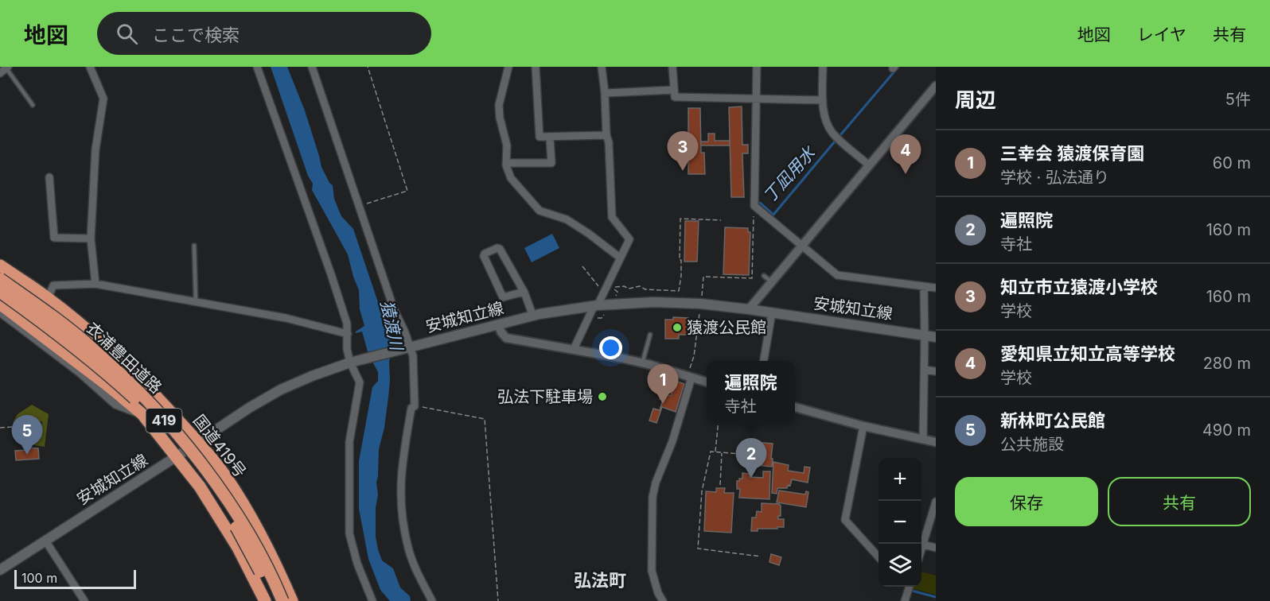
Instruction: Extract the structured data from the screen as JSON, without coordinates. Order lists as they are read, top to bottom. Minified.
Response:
{"streets":{"highway":["衣浦豊田道路","419","国道419号"],"main road":["安城知立線"]},"crossings":[["安城知立線","419"],["安城知立線","国道419号"]],"districts":["弘法町"],"water":["丁凪用水","猿渡川"],"places":["猿渡公民館","弘法下駐車場"],"scale_bar":"100 m","page":{"header":"地図","search":"ここで検索","nav":["地図","レイヤ","共有"],"heading":["周辺","5件"],"list":[{"mark":"1","name":"三幸会 猿渡保育園","note":"学校 · 弘法通り","value":"60 m"},{"mark":"2","name":"遍照院","note":"寺社","value":"160 m"},{"mark":"3","name":"知立市立猿渡小学校","note":"学校","value":"160 m"},{"mark":"4","name":"愛知県立知立高等学校","note":"学校","value":"280 m"},{"mark":"5","name":"新林町公民館","note":"公共施設","value":"490 m"}],"pins":["3","4","1","5","2"],"popup":["遍照院","寺社"],"map_buttons":["+","−"],"buttons":["保存","共有"],"scale":"100 m"}}
